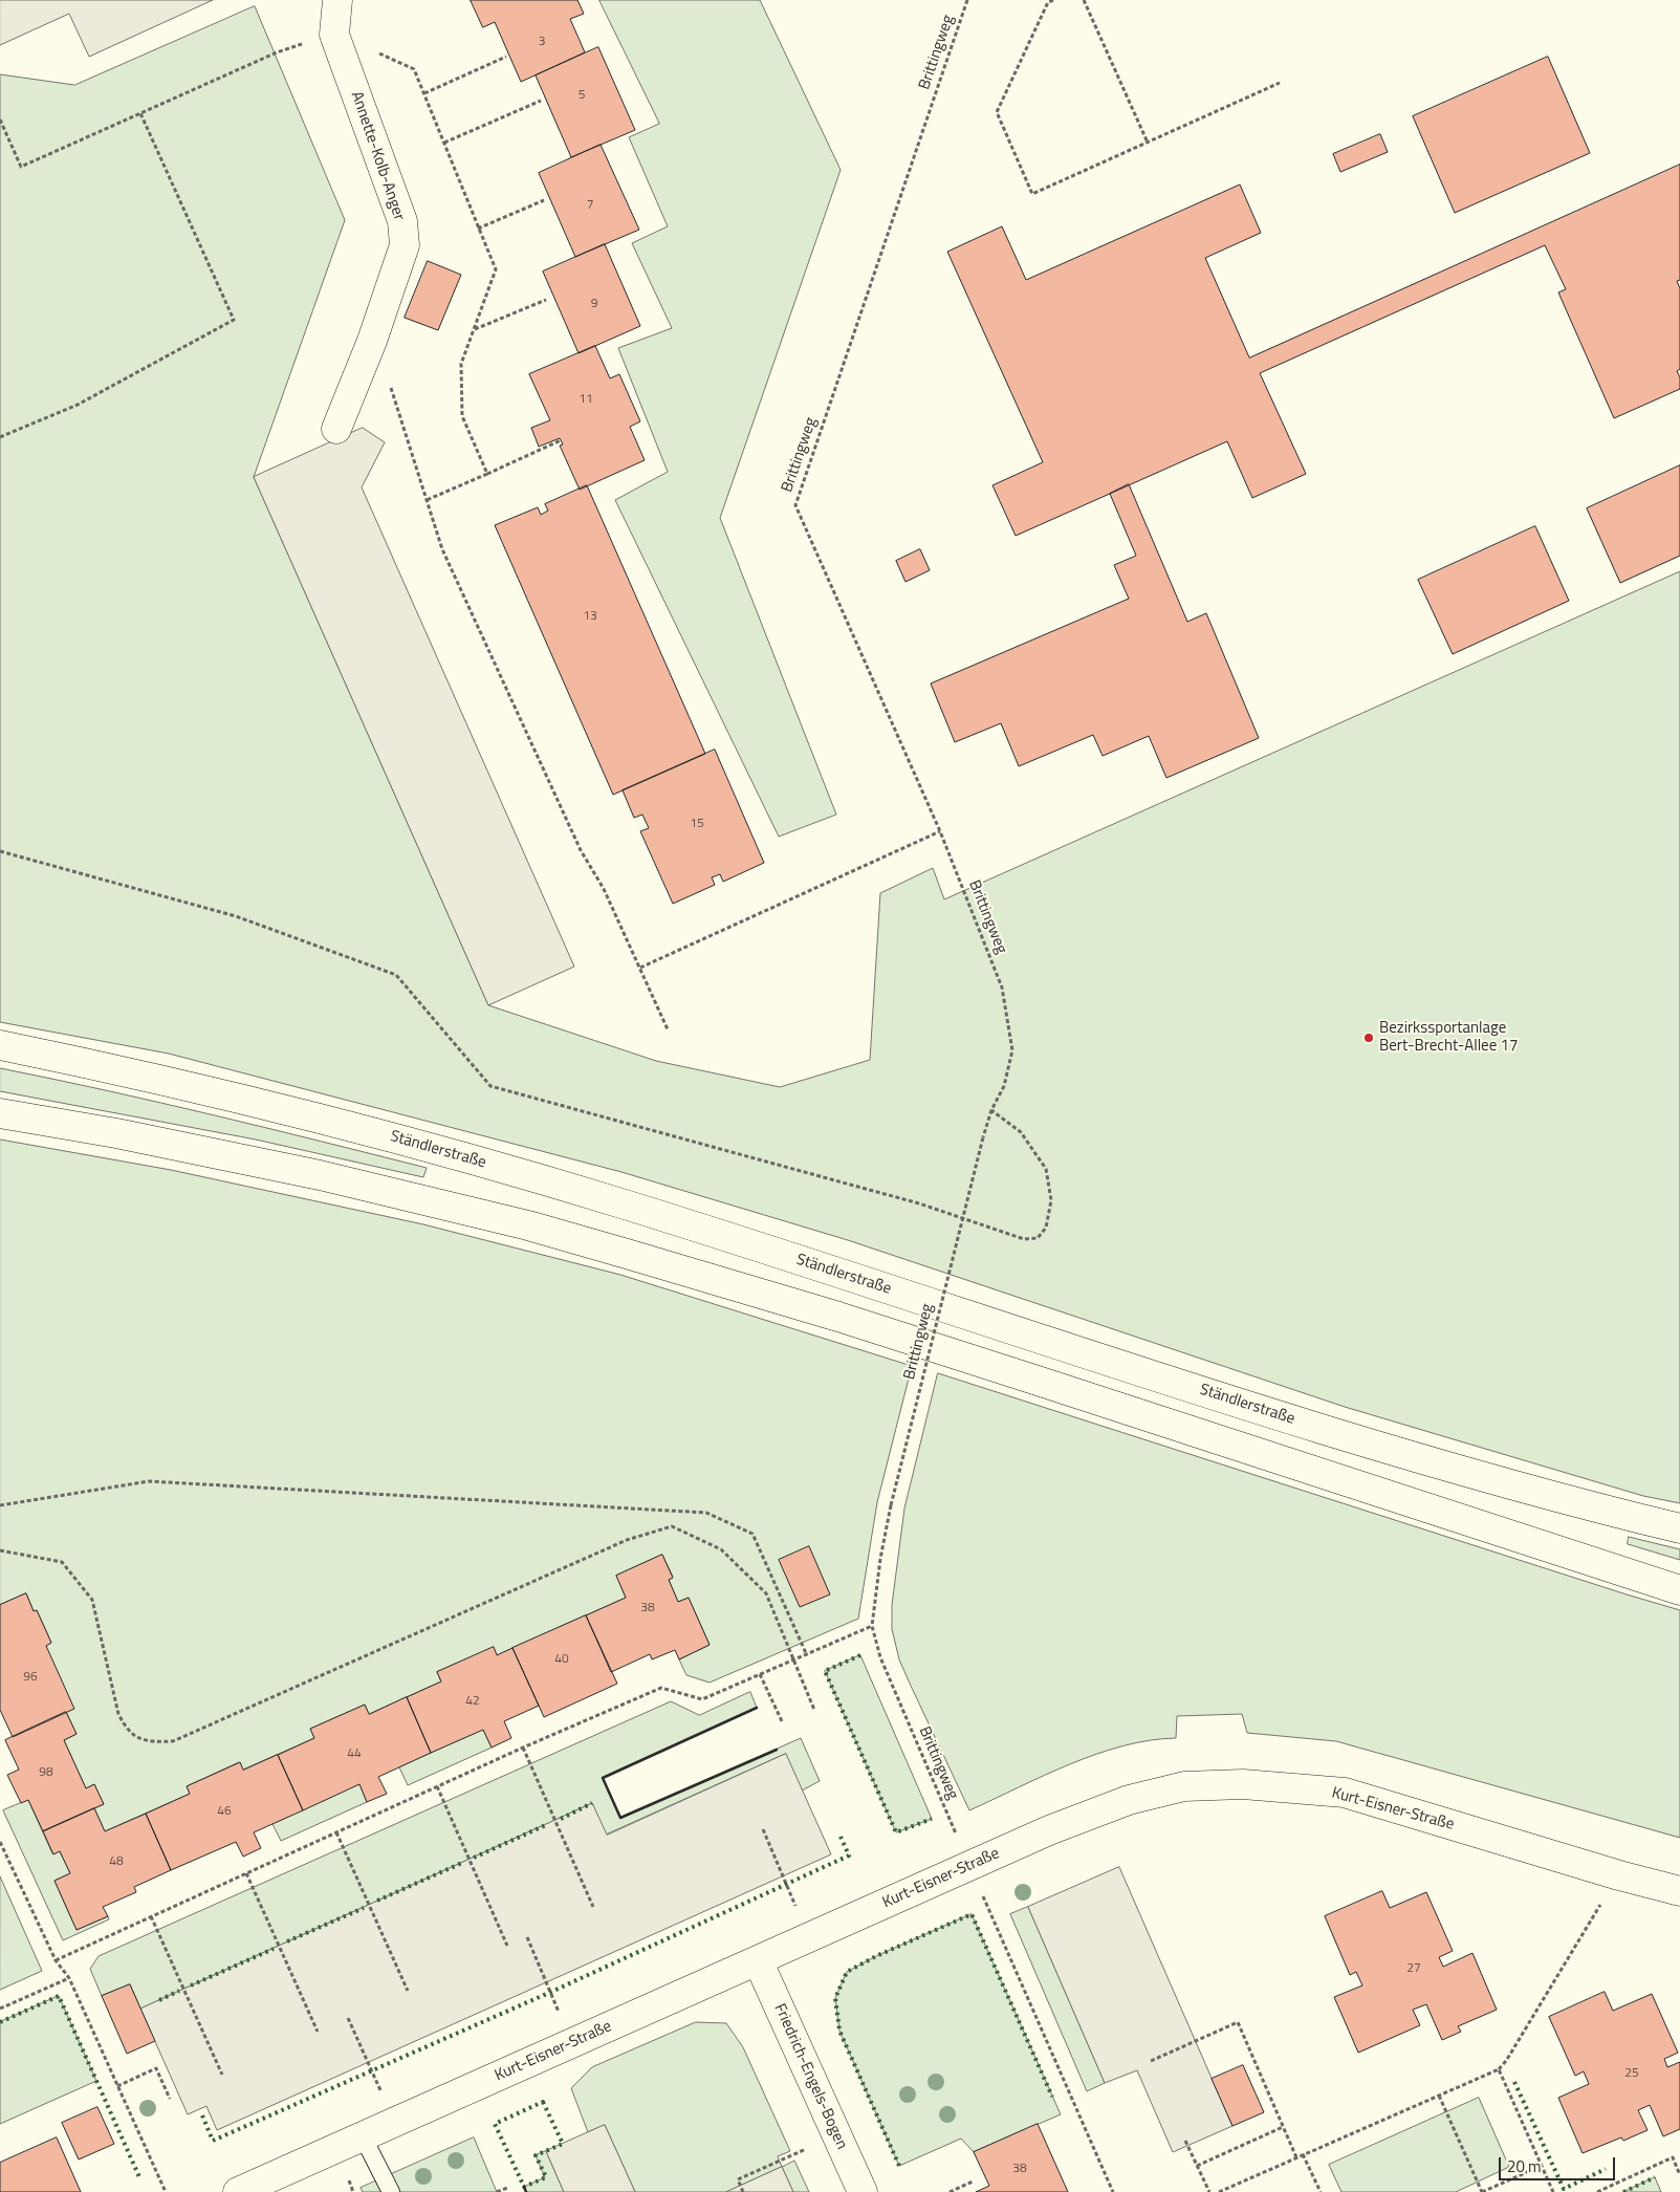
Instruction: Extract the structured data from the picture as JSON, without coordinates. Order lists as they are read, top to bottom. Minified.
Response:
{"streets":{"main road":["Annette-Kolb-Anger","Ständlerstraße","Kurt-Eisner-Straße","Friedrich-Engels-Bogen"],"path":["Brittingweg"]},"crossings":[["Brittingweg","Kurt-Eisner-Straße"],["Kurt-Eisner-Straße","Friedrich-Engels-Bogen"]],"places":["Bezirkssportanlage Bert-Brecht-Allee 17"],"house_numbers":["3","5","7","9","11","13","15","38","40","96","42","44","98","46","48","27","25","38"],"scale_bar":"20 m"}
